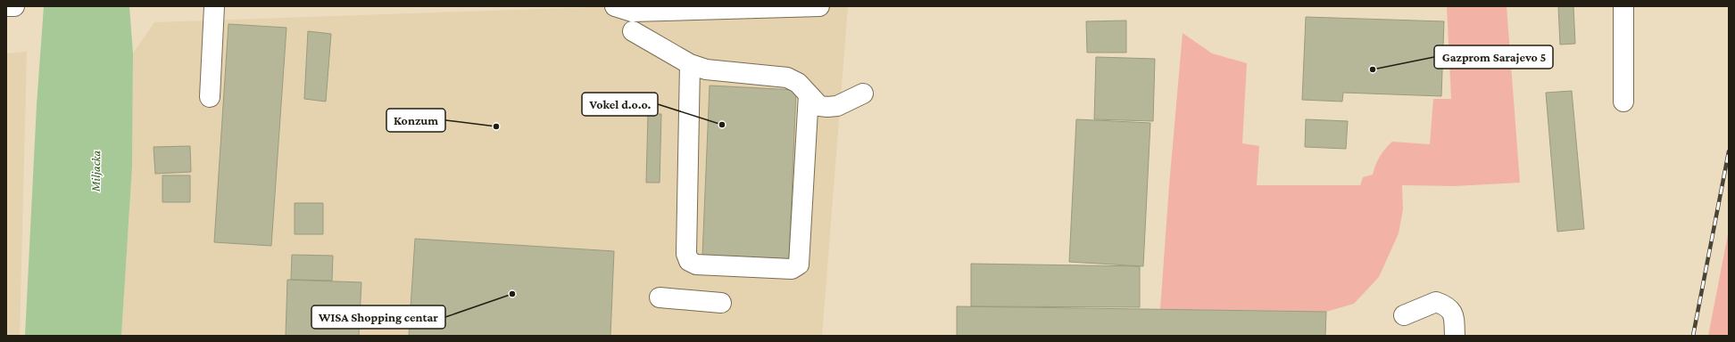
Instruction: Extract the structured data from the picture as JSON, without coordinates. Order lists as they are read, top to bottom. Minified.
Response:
{"water":["Miljacka"],"places":["Gazprom Sarajevo 5","Vokel d.o.o.","Konzum","WISA Shopping centar"]}
